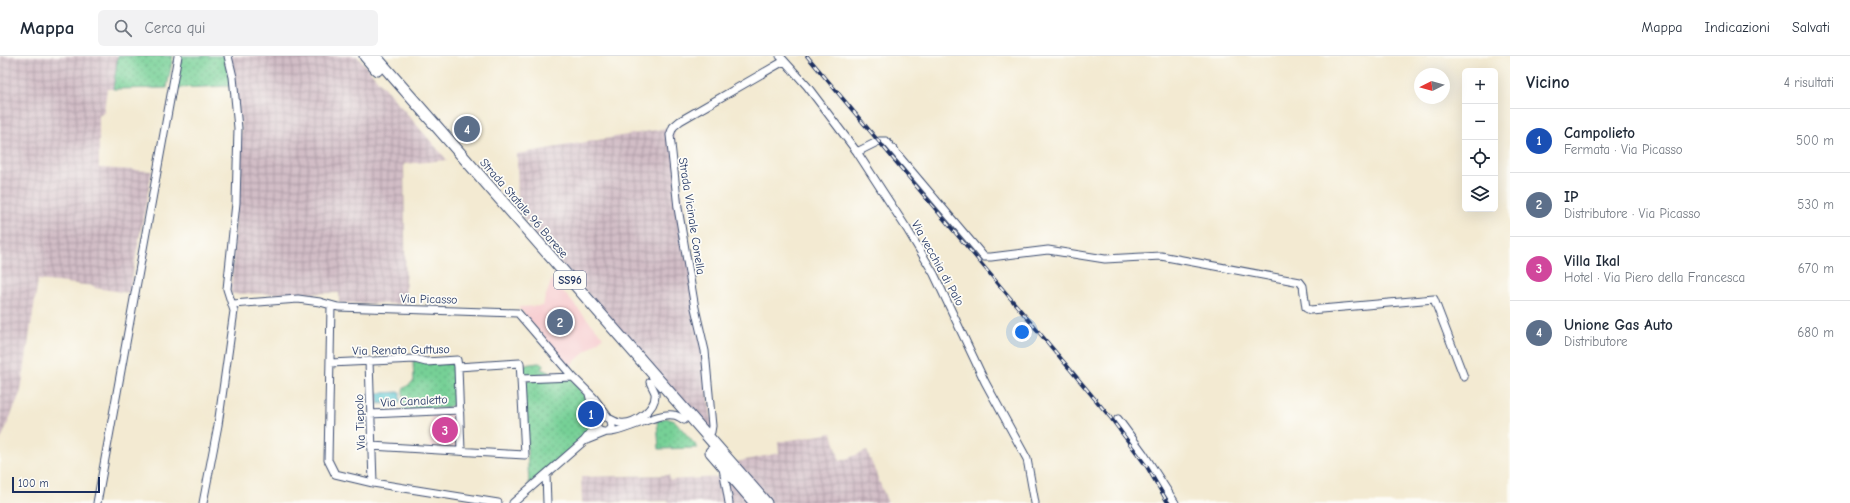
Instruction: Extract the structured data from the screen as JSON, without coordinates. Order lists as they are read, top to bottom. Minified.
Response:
{"streets":{"main road":["Strada Statale 96 Barese","SS96"],"street":["Strada Vicinale Conella","Via vecchia di Palo","Via Picasso","Via Renato Guttuso","Via Canaletto","Via Tiepolo"]},"crossings":[["Strada Statale 96 Barese","Strada Vicinale Conella"],["Strada Vicinale Conella","Via vecchia di Palo"],["Via Renato Guttuso","Via Tiepolo"],["Via Canaletto","Via Tiepolo"]],"scale_bar":"100 m","north":"left","page":{"header":"Mappa","search":"Cerca qui","nav":["Mappa","Indicazioni","Salvati"],"heading":["Vicino","4 risultati"],"map_buttons":["+","−"],"list":[{"mark":"1","name":"Campolieto","note":"Fermata · Via Picasso","value":"500 m"},{"mark":"2","name":"IP","note":"Distributore · Via Picasso","value":"530 m"},{"mark":"3","name":"Villa Ikal","note":"Hotel · Via Piero della Francesca","value":"670 m"},{"mark":"4","name":"Unione Gas Auto","note":"Distributore","value":"680 m"}],"pins":["4","2","1","3"],"scale":"100 m"}}
